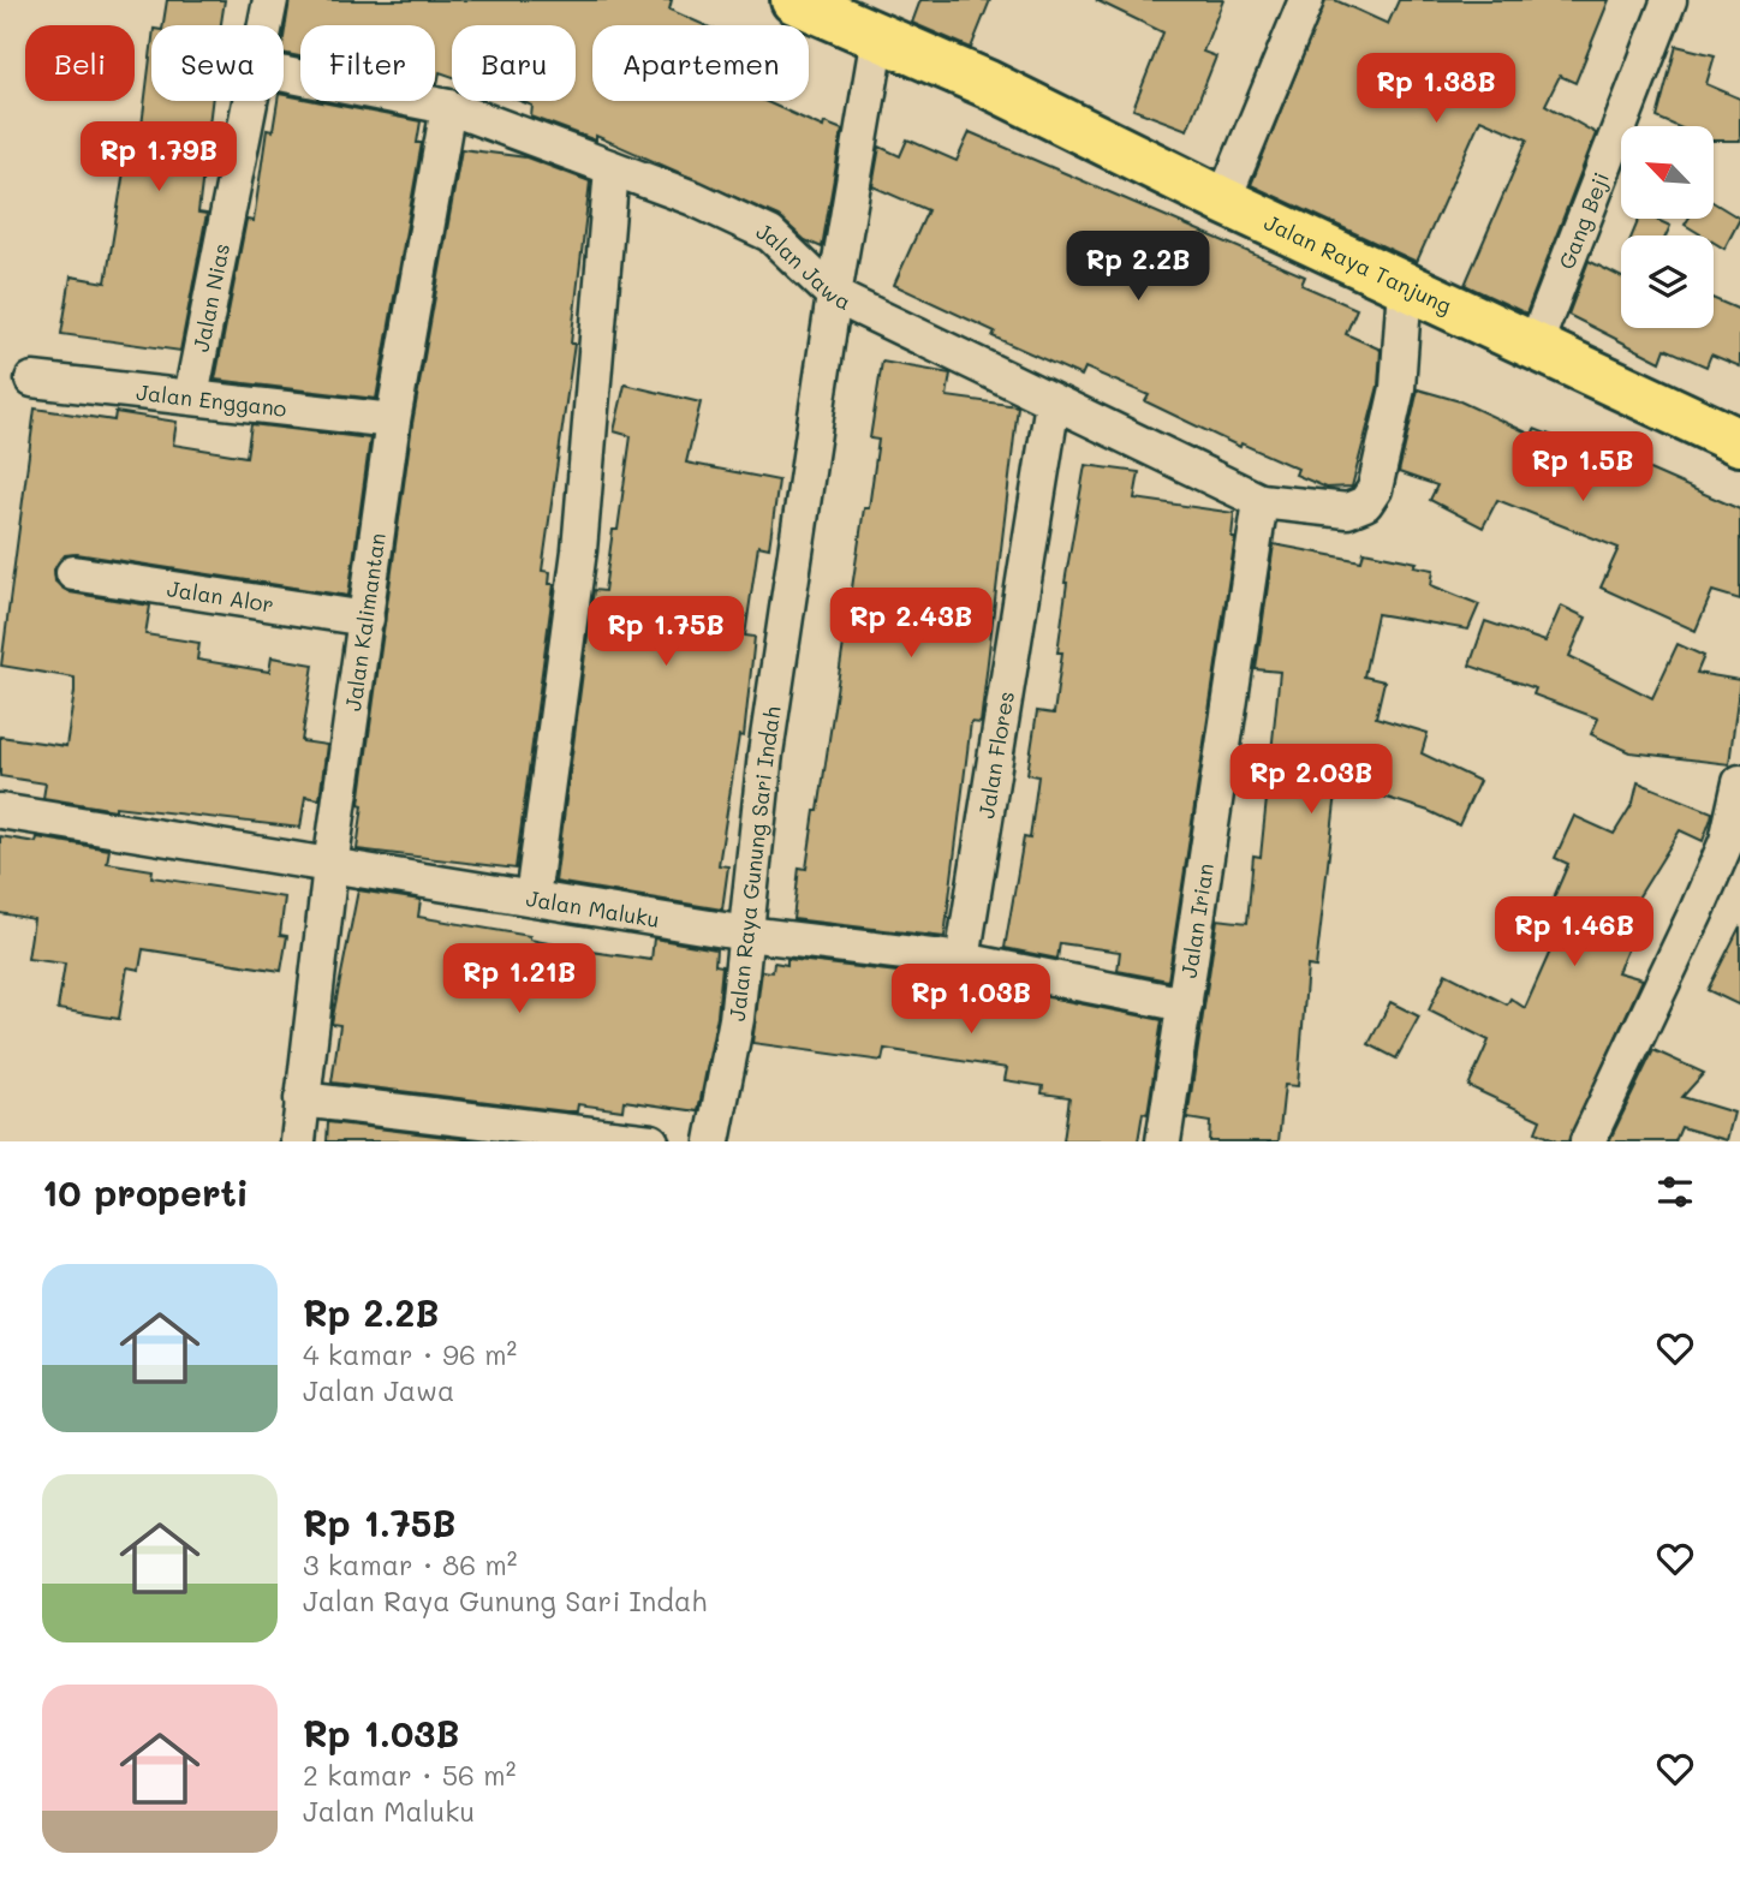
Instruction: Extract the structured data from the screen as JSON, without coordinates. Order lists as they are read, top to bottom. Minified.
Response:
{"streets":{"main road":["Jalan Raya Tanjung"],"street":["Gang Beji","Jalan Jawa","Jalan Nias","Jalan Enggano","Jalan Alor","Jalan Kalimantan","Jalan Flores","Jalan Raya Gunung Sari Indah","Jalan Maluku","Jalan Irian"]},"crossings":[["Gang Beji","Jalan Raya Tanjung"],["Jalan Raya Tanjung","Jalan Jawa"],["Jalan Raya Tanjung","Jalan Raya Gunung Sari Indah"],["Jalan Jawa","Jalan Kalimantan"],["Jalan Jawa","Jalan Flores"],["Jalan Jawa","Jalan Raya Gunung Sari Indah"],["Jalan Jawa","Jalan Irian"],["Jalan Nias","Jalan Enggano"],["Jalan Enggano","Jalan Kalimantan"],["Jalan Alor","Jalan Kalimantan"],["Jalan Kalimantan","Jalan Maluku"],["Jalan Flores","Jalan Maluku"],["Jalan Raya Gunung Sari Indah","Jalan Maluku"],["Jalan Maluku","Jalan Irian"]],"north":"top left","page":{"chip":["Beli","Sewa","Filter","Baru","Apartemen"],"price":["Rp 1.38B","Rp 1.79B","Rp 2.2B","Rp 1.5B","Rp 2.43B","Rp 1.75B","Rp 2.03B","Rp 1.46B","Rp 1.21B","Rp 1.03B"],"heading":"10 properti","list":[{"name":"Rp 2.2B","note":"4 kamar · 96 m² · Jalan Jawa"},{"name":"Rp 1.75B","note":"3 kamar · 86 m² · Jalan Raya Gunung Sari Indah"},{"name":"Rp 1.03B","note":"2 kamar · 56 m² · Jalan Maluku"}]}}
